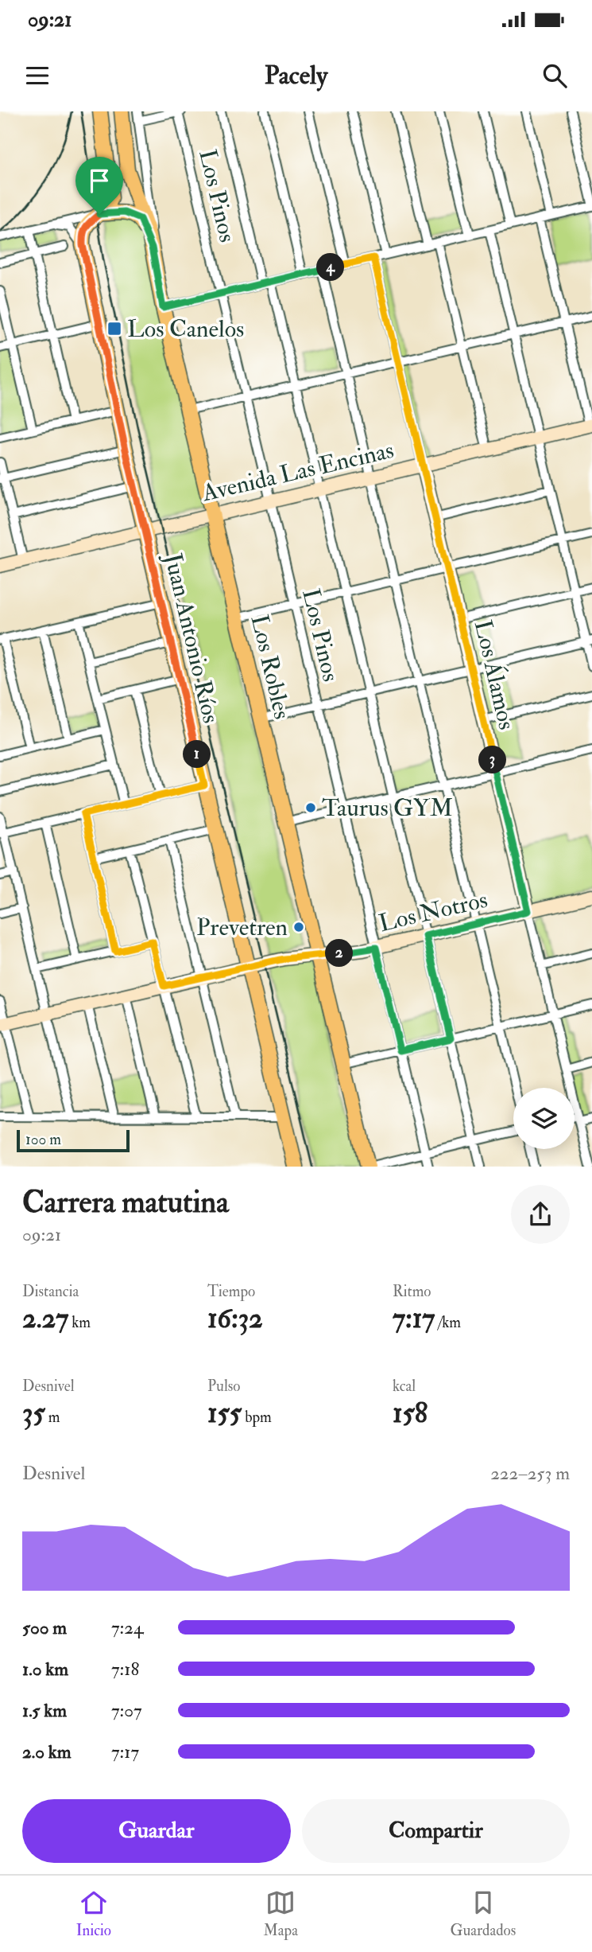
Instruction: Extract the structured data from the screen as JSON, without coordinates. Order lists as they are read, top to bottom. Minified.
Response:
{"streets":{"main road":["Juan Antonio Ríos","Los Robles"],"street":["Los Pinos","Avenida Las Encinas","Los Álamos","Los Notros"]},"crossings":[["Los Pinos","Avenida Las Encinas"],["Los Pinos","Los Notros"],["Avenida Las Encinas","Juan Antonio Ríos"],["Avenida Las Encinas","Los Robles"],["Avenida Las Encinas","Los Álamos"],["Juan Antonio Ríos","Los Notros"],["Los Robles","Los Notros"],["Los Álamos","Los Notros"]],"places":{"transit":["Los Canelos"],"other":["Taurus GYM","Prevetren"]},"scale_bar":"100 m","page":{"status":"09:21","header":"Pacely","pins":["4","1","3","2"],"scale":"100 m","heading":["Carrera matutina","09:21"],"stats":[["Distancia","2.27 km"],["Tiempo","16:32"],["Ritmo","7:17 /km"],["Desnivel","35 m"],["Pulso","155 bpm"],["kcal","158"]],"chart":["Desnivel","222–253 m"],"list":[{"name":"500 m","note":"7:24"},{"name":"1.0 km","note":"7:18"},{"name":"1.5 km","note":"7:07"},{"name":"2.0 km","note":"7:17"}],"buttons":["Guardar","Compartir"],"tabs":["Inicio","Mapa","Guardados"]}}
